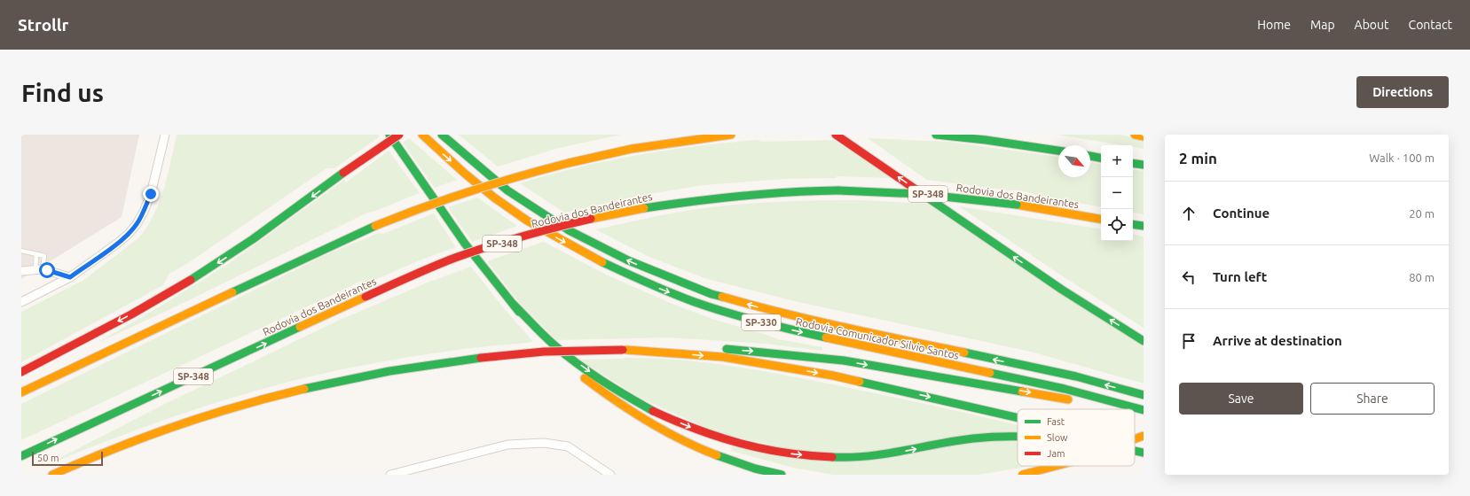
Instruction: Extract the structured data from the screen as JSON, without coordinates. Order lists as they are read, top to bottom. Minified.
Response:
{"streets":{"highway":["SP-348","Rodovia dos Bandeirantes","SP-330","Rodovia Comunicador Silvio Santos"]},"legend":["Fast","Slow","Jam"],"scale_bar":"50 m","north":"bottom right","page":{"header":"Strollr","nav":["Home","Map","About","Contact"],"buttons":["Directions",["Save","Share"]],"title":"Find us","heading":["2 min","Walk · 100 m"],"map_buttons":["+","−"],"list":[["Continue","20 m"],["Turn left","80 m"],"Arrive at destination"],"scale":"50 m"}}
